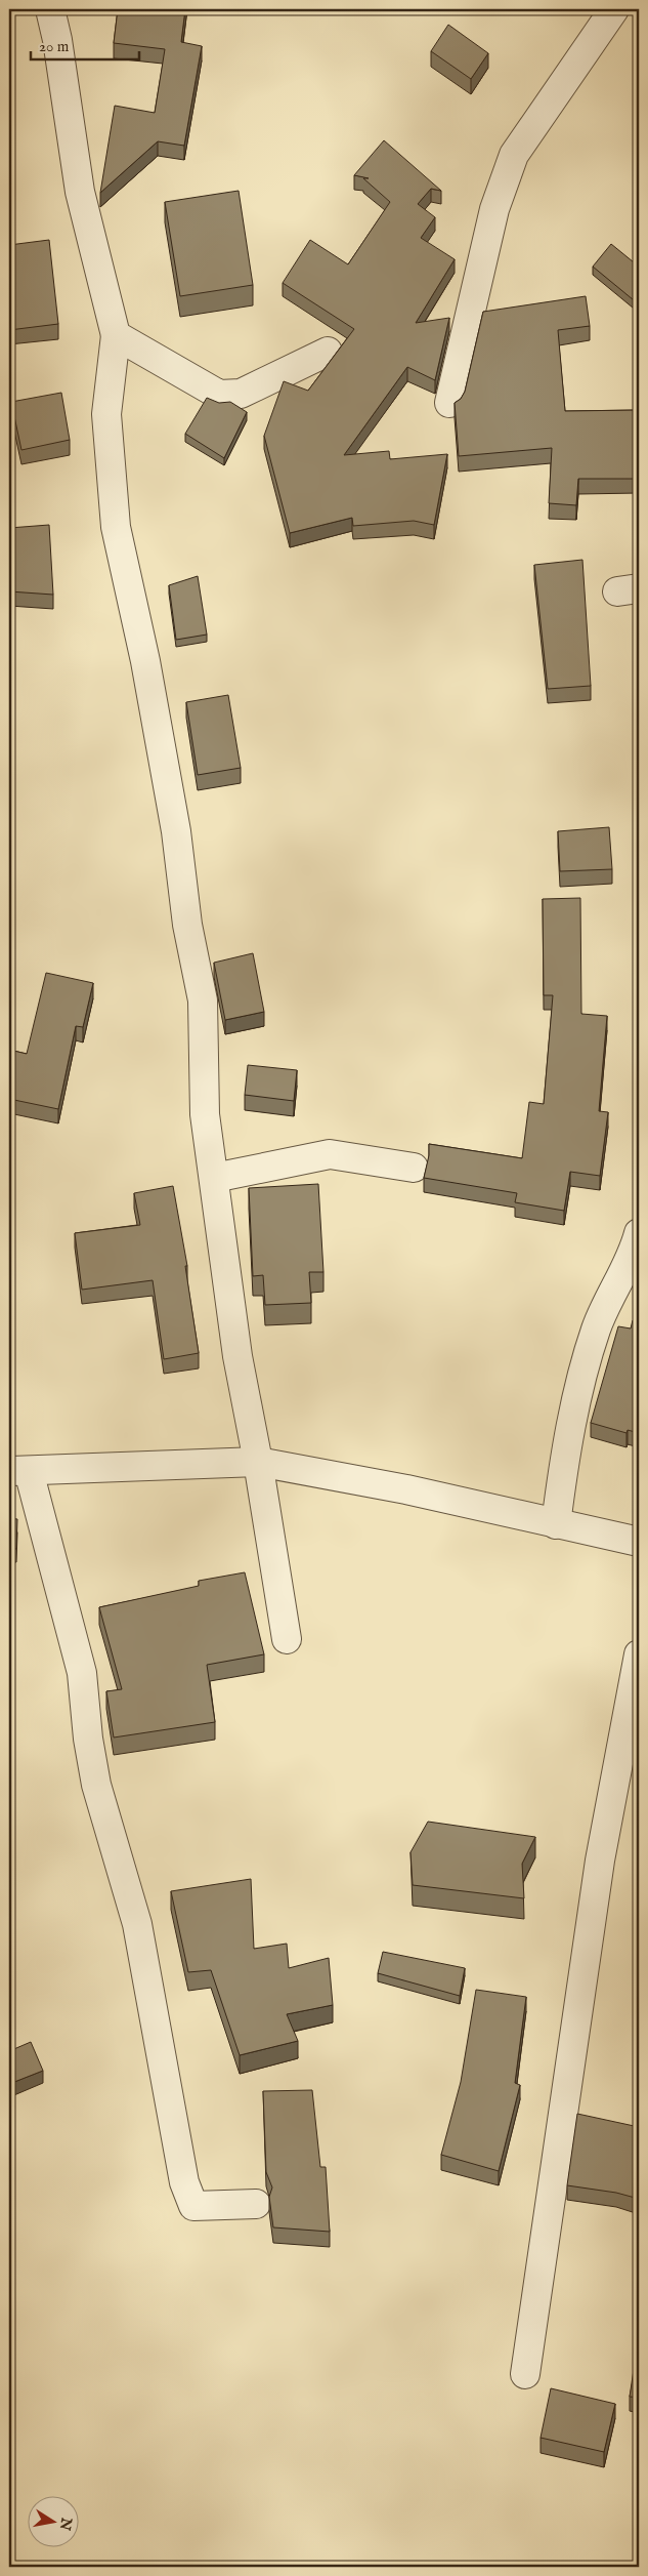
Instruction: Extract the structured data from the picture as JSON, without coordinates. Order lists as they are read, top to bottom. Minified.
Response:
{"scale_bar":"20 m","north":"right"}
